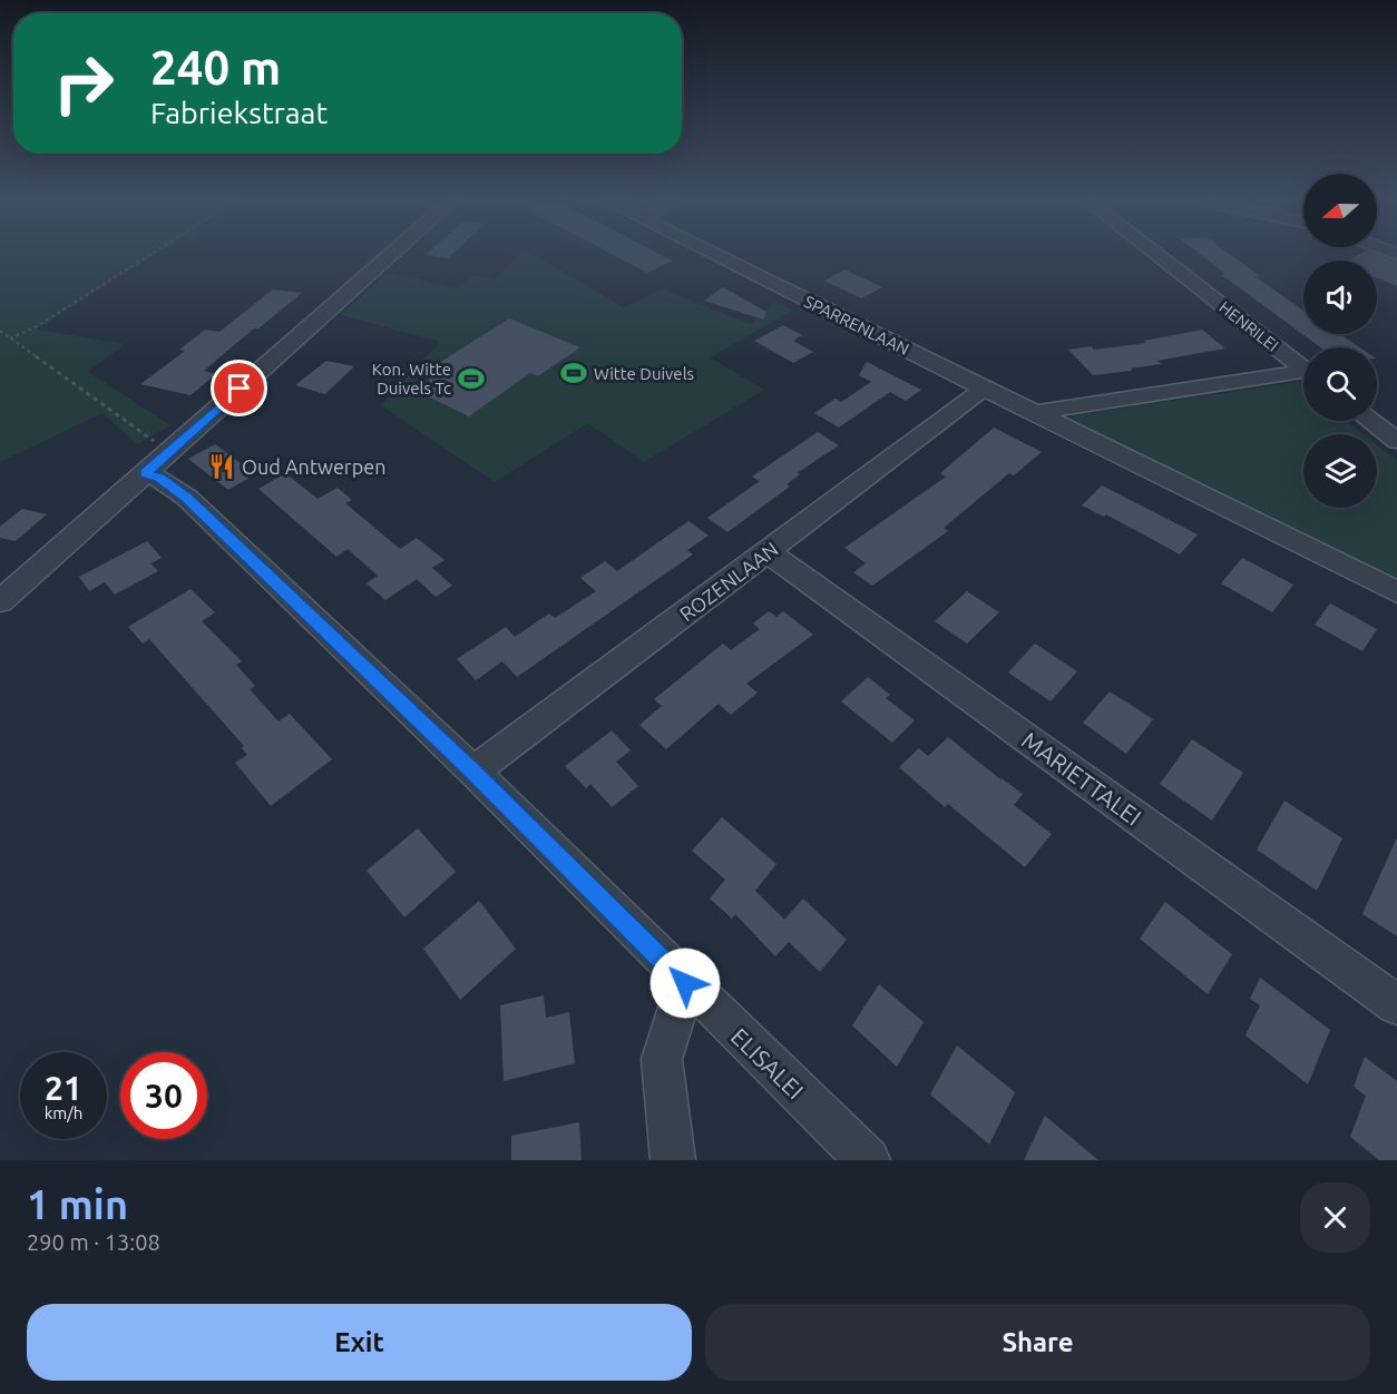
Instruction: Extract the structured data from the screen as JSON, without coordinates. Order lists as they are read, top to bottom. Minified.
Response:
{"streets":{"street":["SPARRENLAAN","HENRILEI","ROZENLAAN","MARIETTALEI","ELISALEI"]},"crossings":[["SPARRENLAAN","ROZENLAAN"],["ROZENLAAN","MARIETTALEI"],["ROZENLAAN","ELISALEI"]],"places":{"sports":["Witte Duivels","Kon. Witte Duivels Tc"],"restaurant":["Oud Antwerpen"]},"north":"left","page":{"turn":["240 m","Fabriekstraat"],"speed":"21 km/h","limit":"30","heading":["1 min","290 m · 13:08"],"buttons":["Exit","Share"]}}
